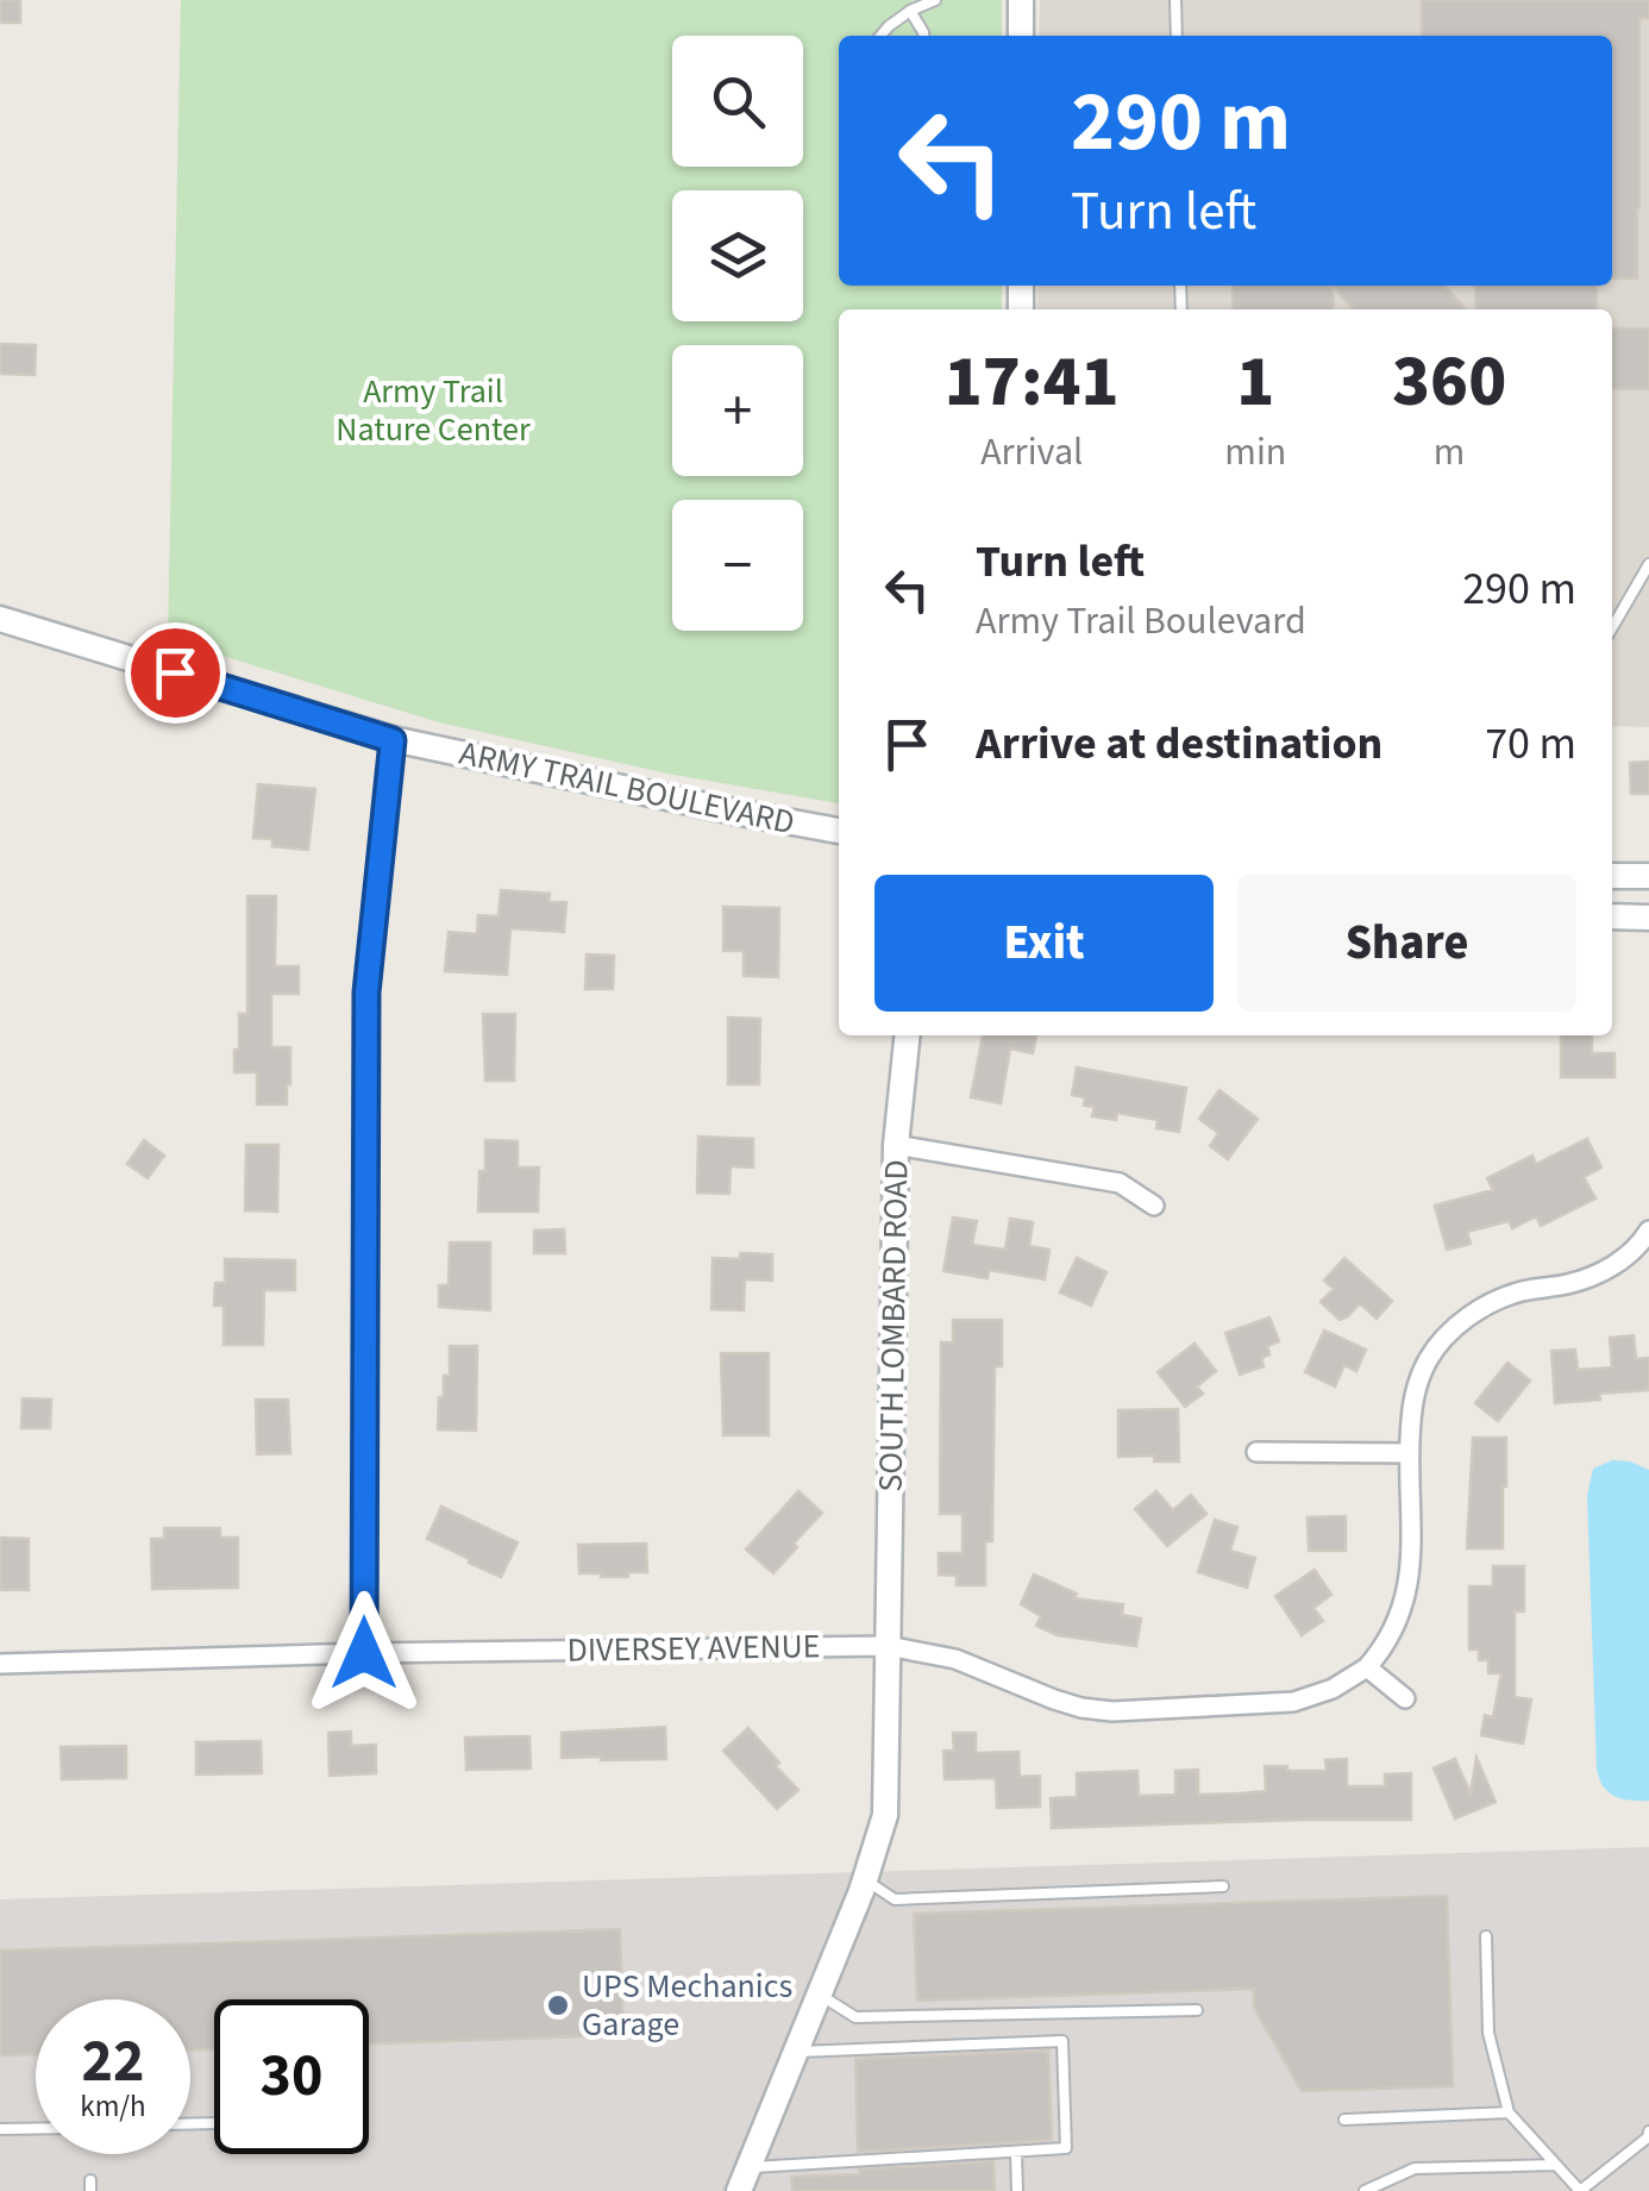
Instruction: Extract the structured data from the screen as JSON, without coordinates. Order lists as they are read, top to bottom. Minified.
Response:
{"streets":{"street":["ARMY TRAIL BOULEVARD","SOUTH LOMBARD ROAD","DIVERSEY AVENUE"]},"crossings":[["SOUTH LOMBARD ROAD","DIVERSEY AVENUE"]],"parks":["Army Trail Nature Center"],"places":["UPS Mechanics Garage"],"page":{"map_buttons":["+","−"],"turn":["290 m","Turn left"],"eta":["17:41","Arrival","1","min","360","m"],"list":[{"name":"Turn left","note":"Army Trail Boulevard","value":"290 m"},{"name":"Arrive at destination","value":"70 m"}],"buttons":["Exit","Share"],"speed":"22 km/h","limit":"30"}}
